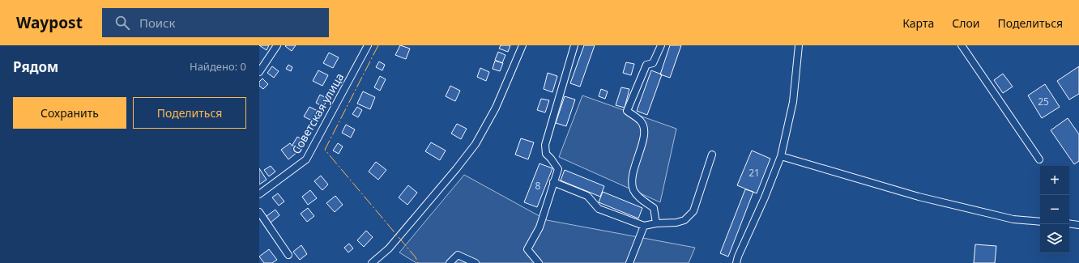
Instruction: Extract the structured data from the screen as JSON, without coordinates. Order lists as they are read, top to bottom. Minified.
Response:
{"streets":{"street":["Советская улица"]},"house_numbers":["25","21","8"],"page":{"header":"Waypost","search":"Поиск","nav":["Карта","Слои","Поделиться"],"heading":["Рядом","Найдено: 0"],"buttons":["Сохранить","Поделиться"],"map_buttons":["+","−"]}}
